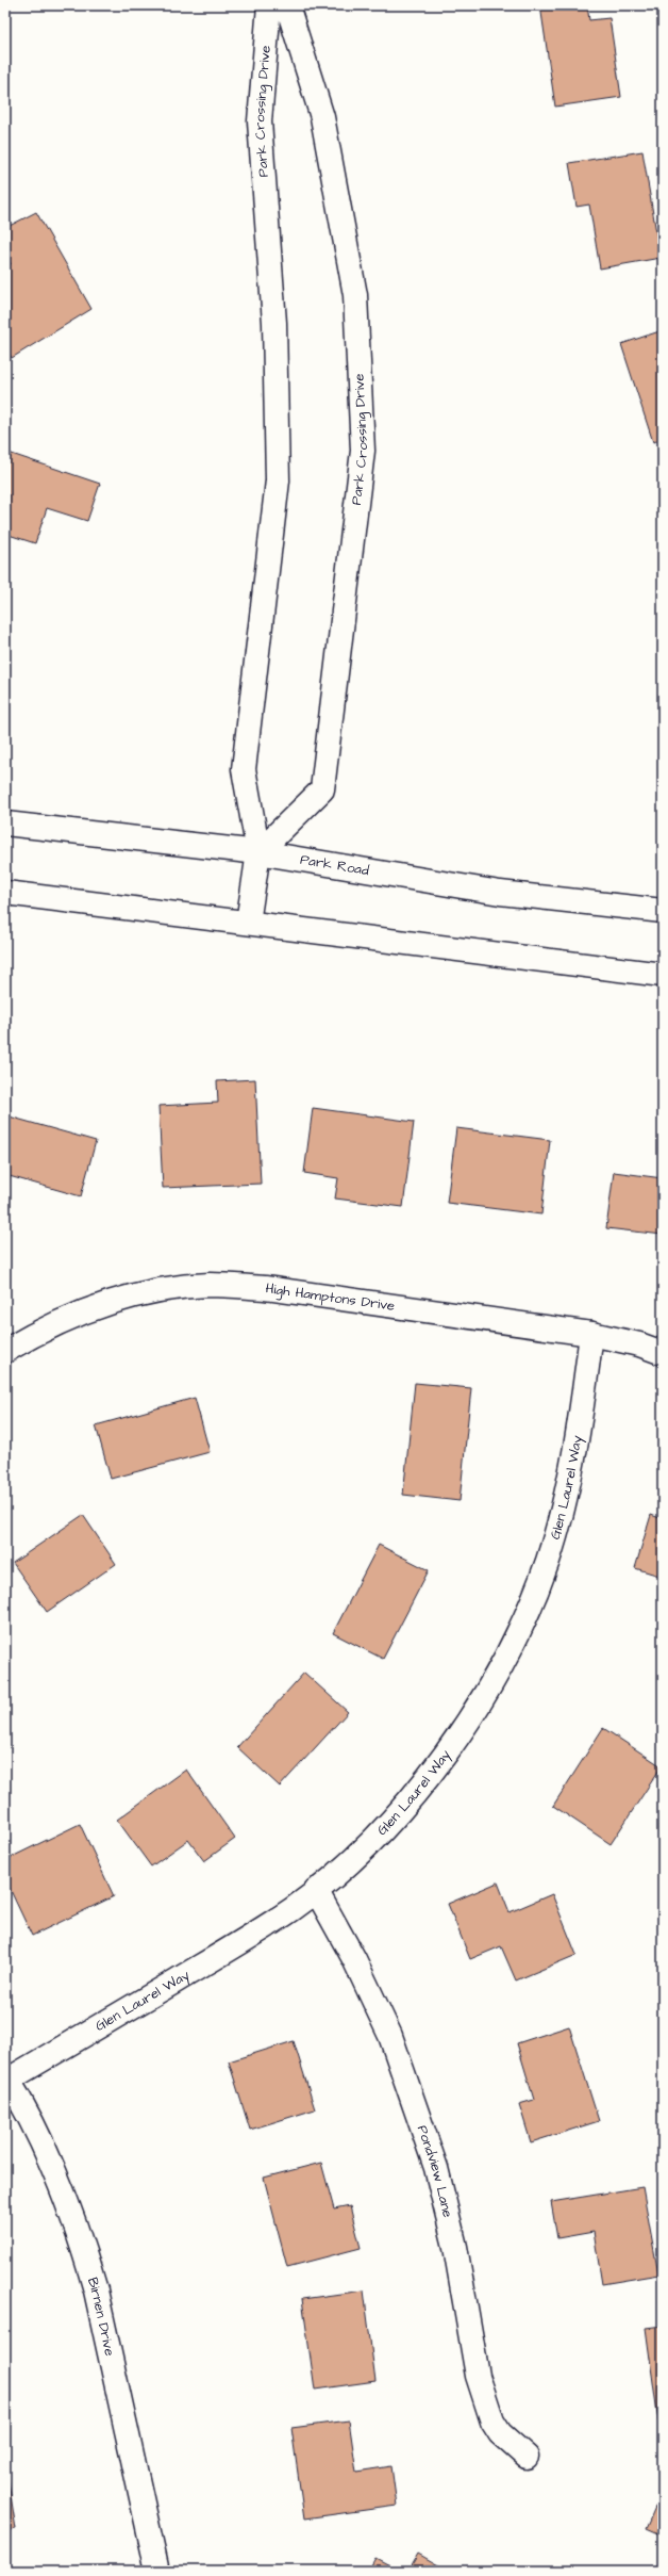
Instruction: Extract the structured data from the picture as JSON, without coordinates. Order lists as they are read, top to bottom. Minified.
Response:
{"streets":{"street":["Park Crossing Drive","Park Road","High Hamptons Drive","Glen Laurel Way","Pondview Lane","Birnen Drive"]},"crossings":[["Park Crossing Drive","Park Road"],["High Hamptons Drive","Glen Laurel Way"],["Glen Laurel Way","Pondview Lane"],["Glen Laurel Way","Birnen Drive"]]}
